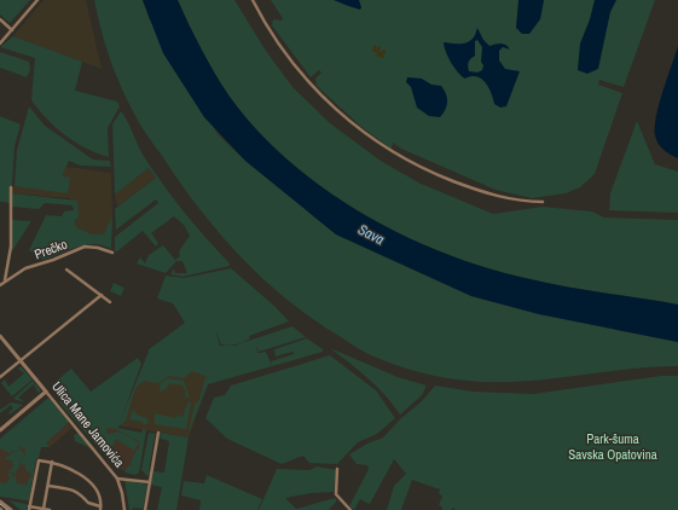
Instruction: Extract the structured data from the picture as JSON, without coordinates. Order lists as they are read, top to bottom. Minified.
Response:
{"streets":{"street":["Prečko","Ulica Mane Jarnovića"]},"water":["Sava"],"parks":["Park-šuma Savska Opatovina"]}
